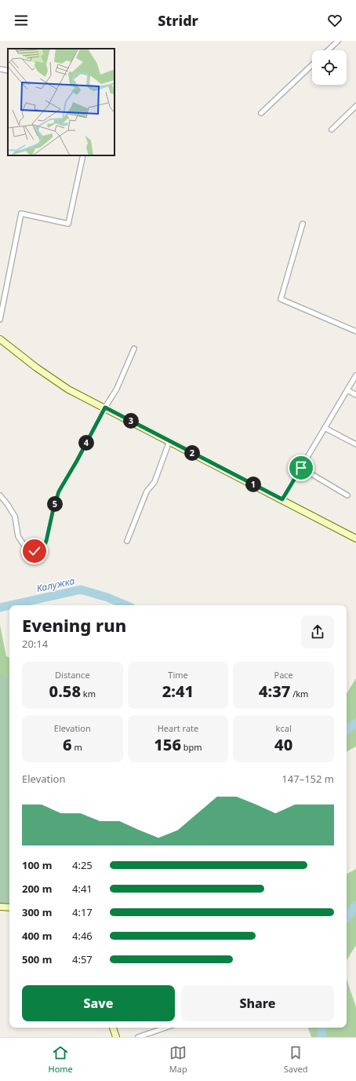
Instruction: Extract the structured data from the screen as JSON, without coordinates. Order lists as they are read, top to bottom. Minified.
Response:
{"water":["Калужка"],"page":{"header":"Stridr","pins":["3","4","2","1","5"],"heading":["Evening run","20:14"],"stats":[["Distance","0.58 km"],["Time","2:41"],["Pace","4:37 /km"],["Elevation","6 m"],["Heart rate","156 bpm"],["kcal","40"]],"chart":["Elevation","147–152 m"],"list":[{"name":"100 m","note":"4:25"},{"name":"200 m","note":"4:41"},{"name":"300 m","note":"4:17"},{"name":"400 m","note":"4:46"},{"name":"500 m","note":"4:57"}],"buttons":["Save","Share"],"tabs":["Home","Map","Saved"]}}
